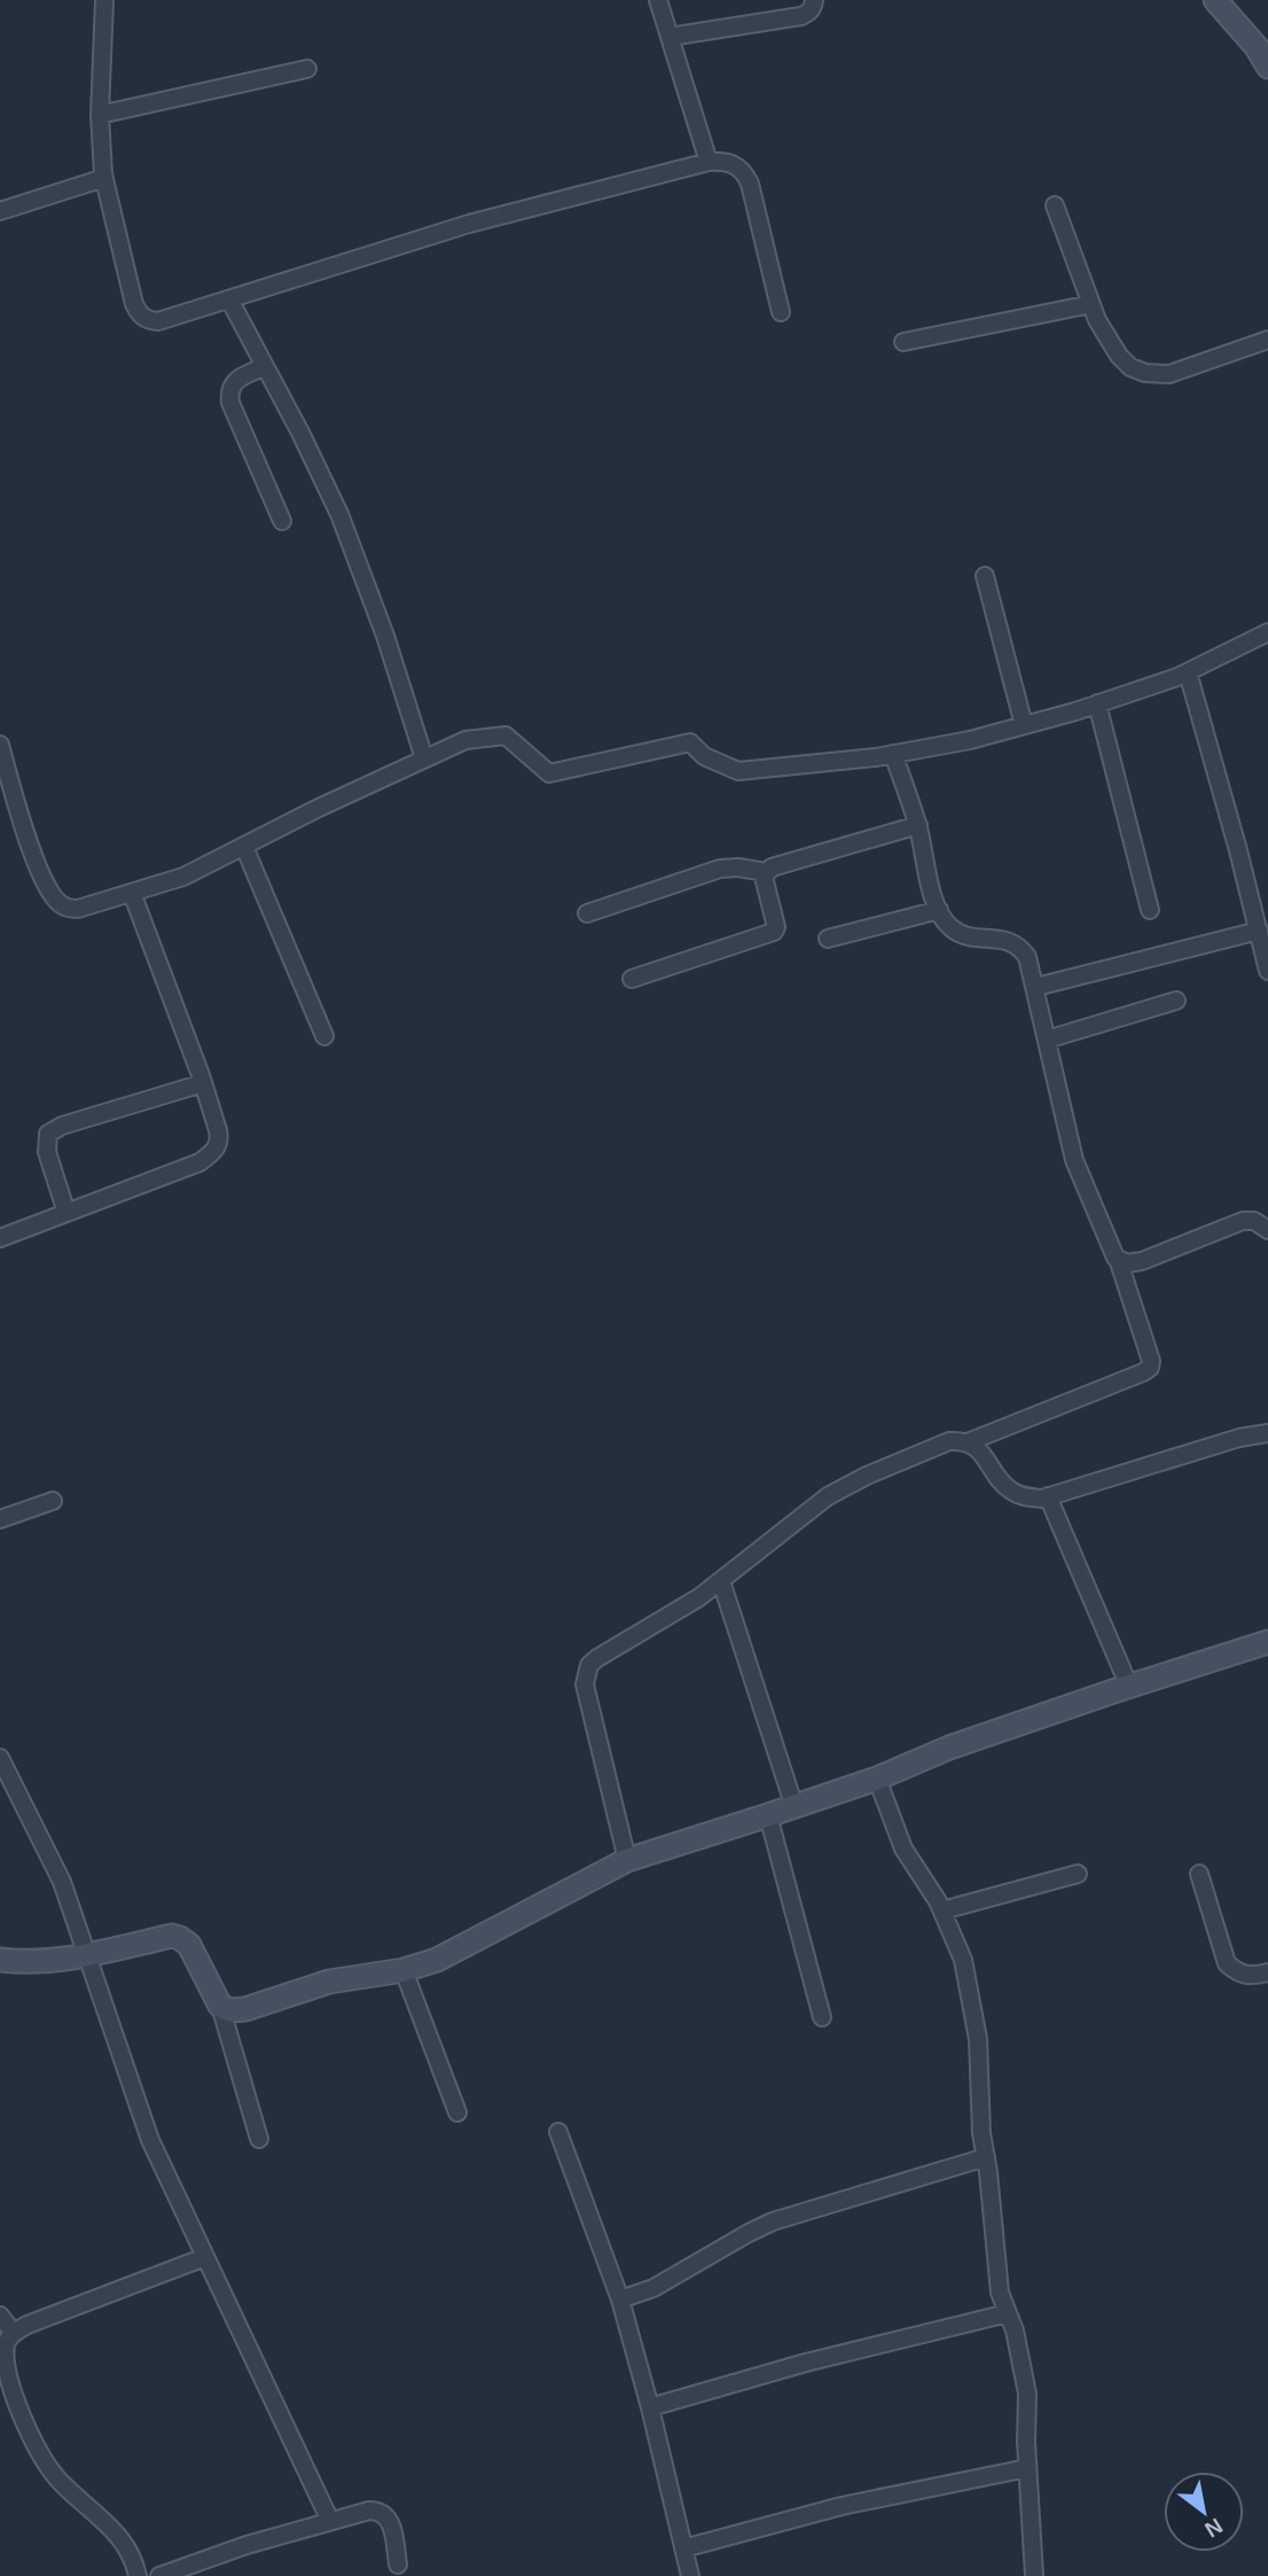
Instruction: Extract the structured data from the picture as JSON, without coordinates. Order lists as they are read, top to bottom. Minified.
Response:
{"north":"bottom right"}
